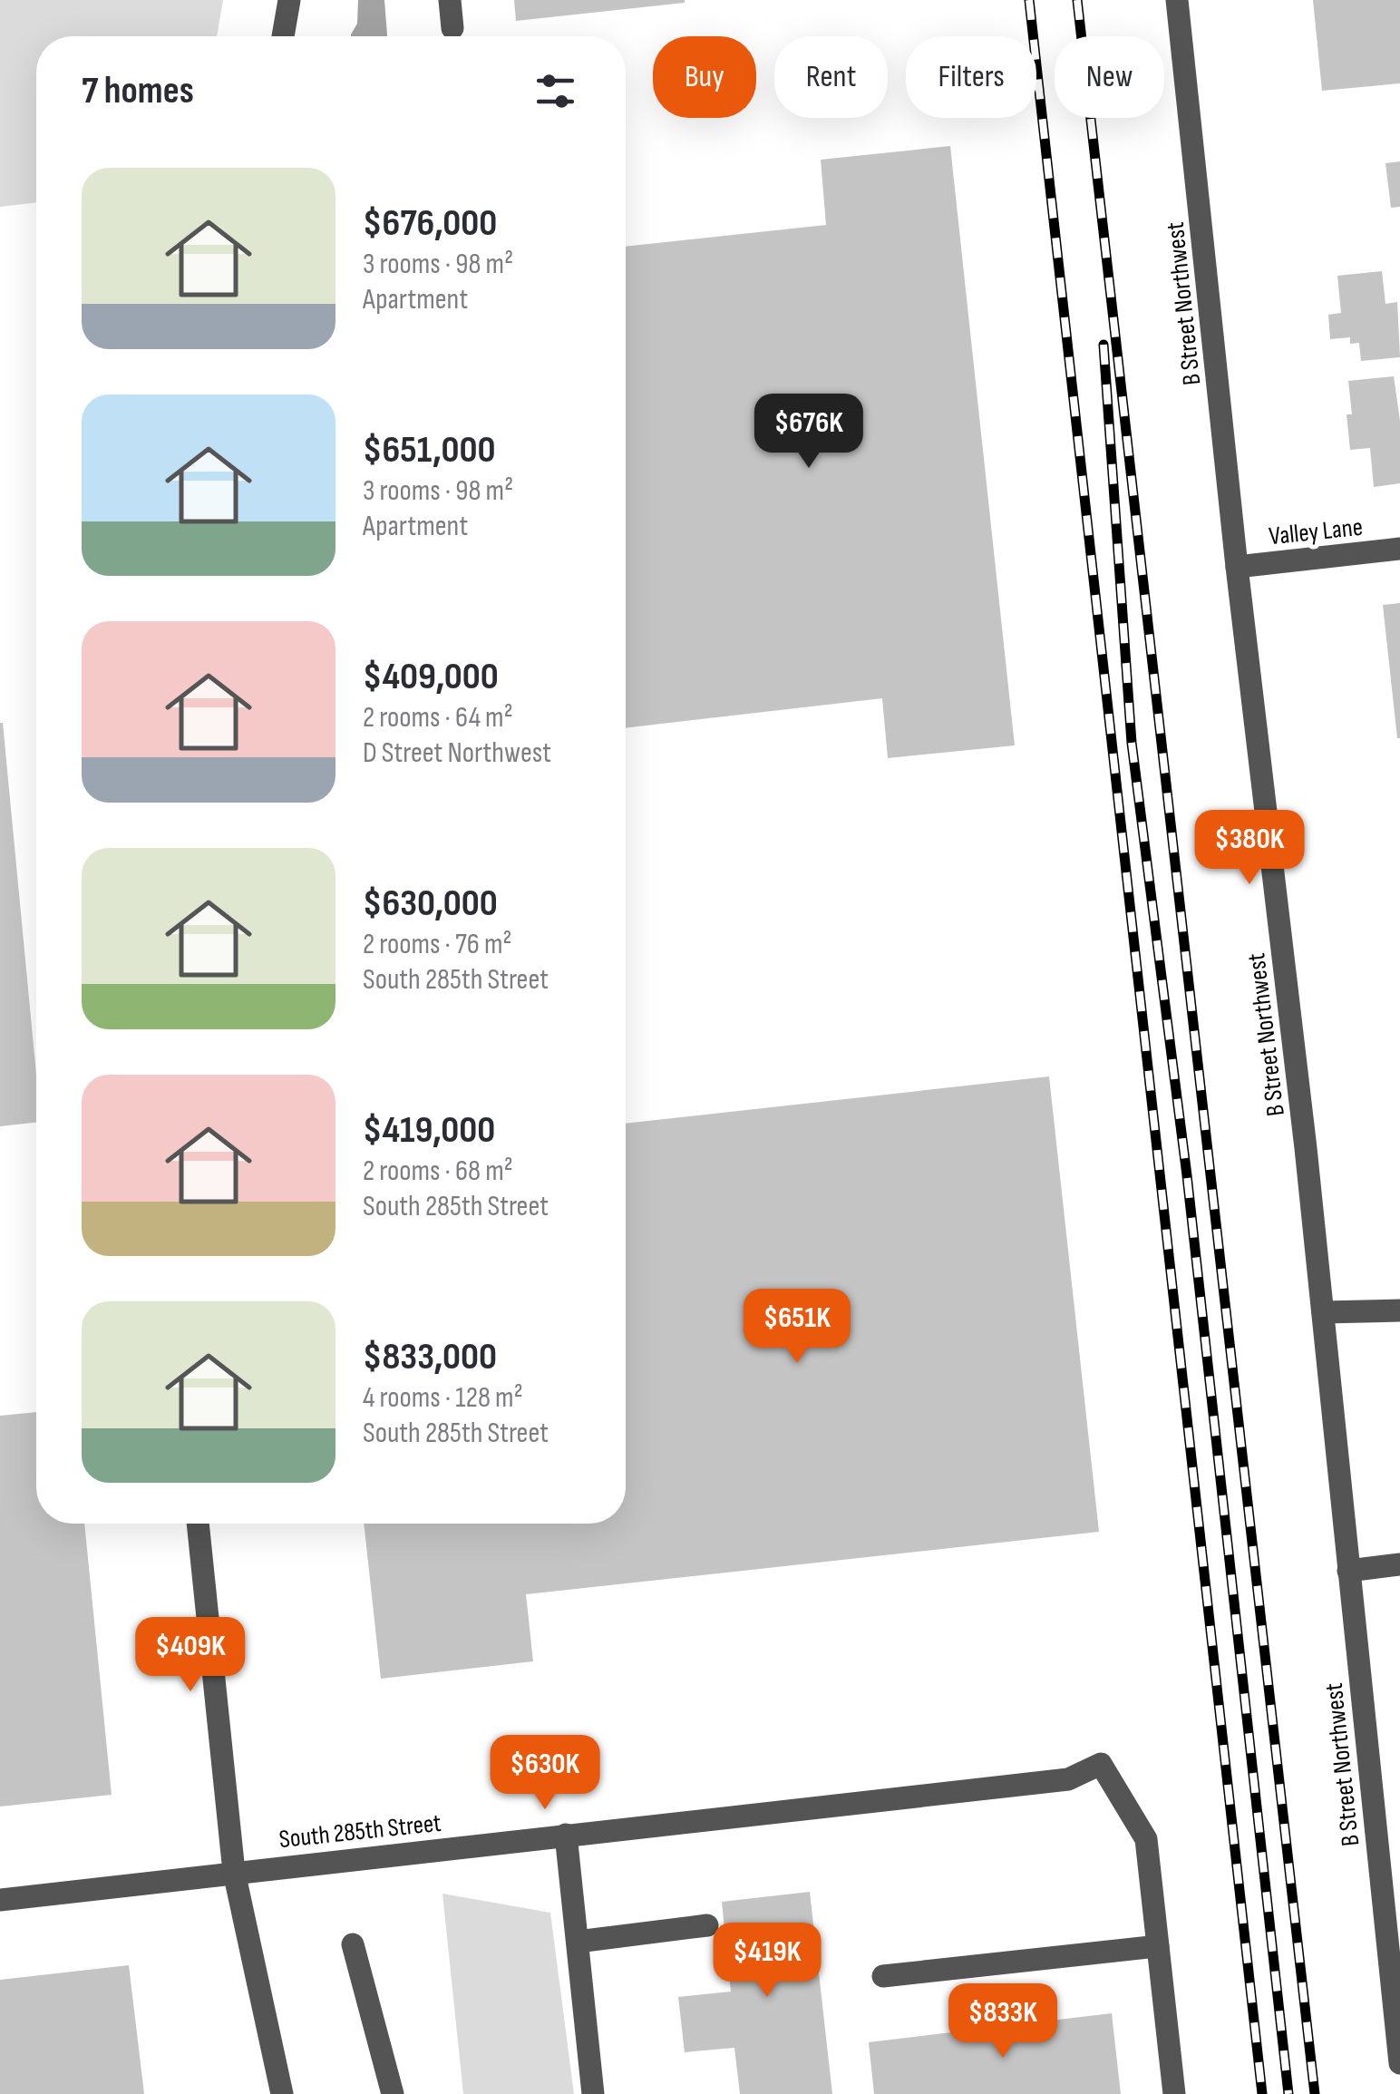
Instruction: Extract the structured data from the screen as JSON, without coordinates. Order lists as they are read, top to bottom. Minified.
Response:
{"streets":{"street":["B Street Northwest","Valley Lane","South 285th Street"]},"crossings":[["B Street Northwest","Valley Lane"]],"page":{"chip":["Buy","Rent","Filters","New"],"heading":"7 homes","list":[{"name":"$676,000","note":"3 rooms · 98 m² · Apartment"},{"name":"$651,000","note":"3 rooms · 98 m² · Apartment"},{"name":"$409,000","note":"2 rooms · 64 m² · D Street Northwest"},{"name":"$630,000","note":"2 rooms · 76 m² · South 285th Street"},{"name":"$419,000","note":"2 rooms · 68 m² · South 285th Street"},{"name":"$833,000","note":"4 rooms · 128 m² · South 285th Street"}],"price":["$676K","$380K","$651K","$409K","$630K","$419K","$833K"]}}
